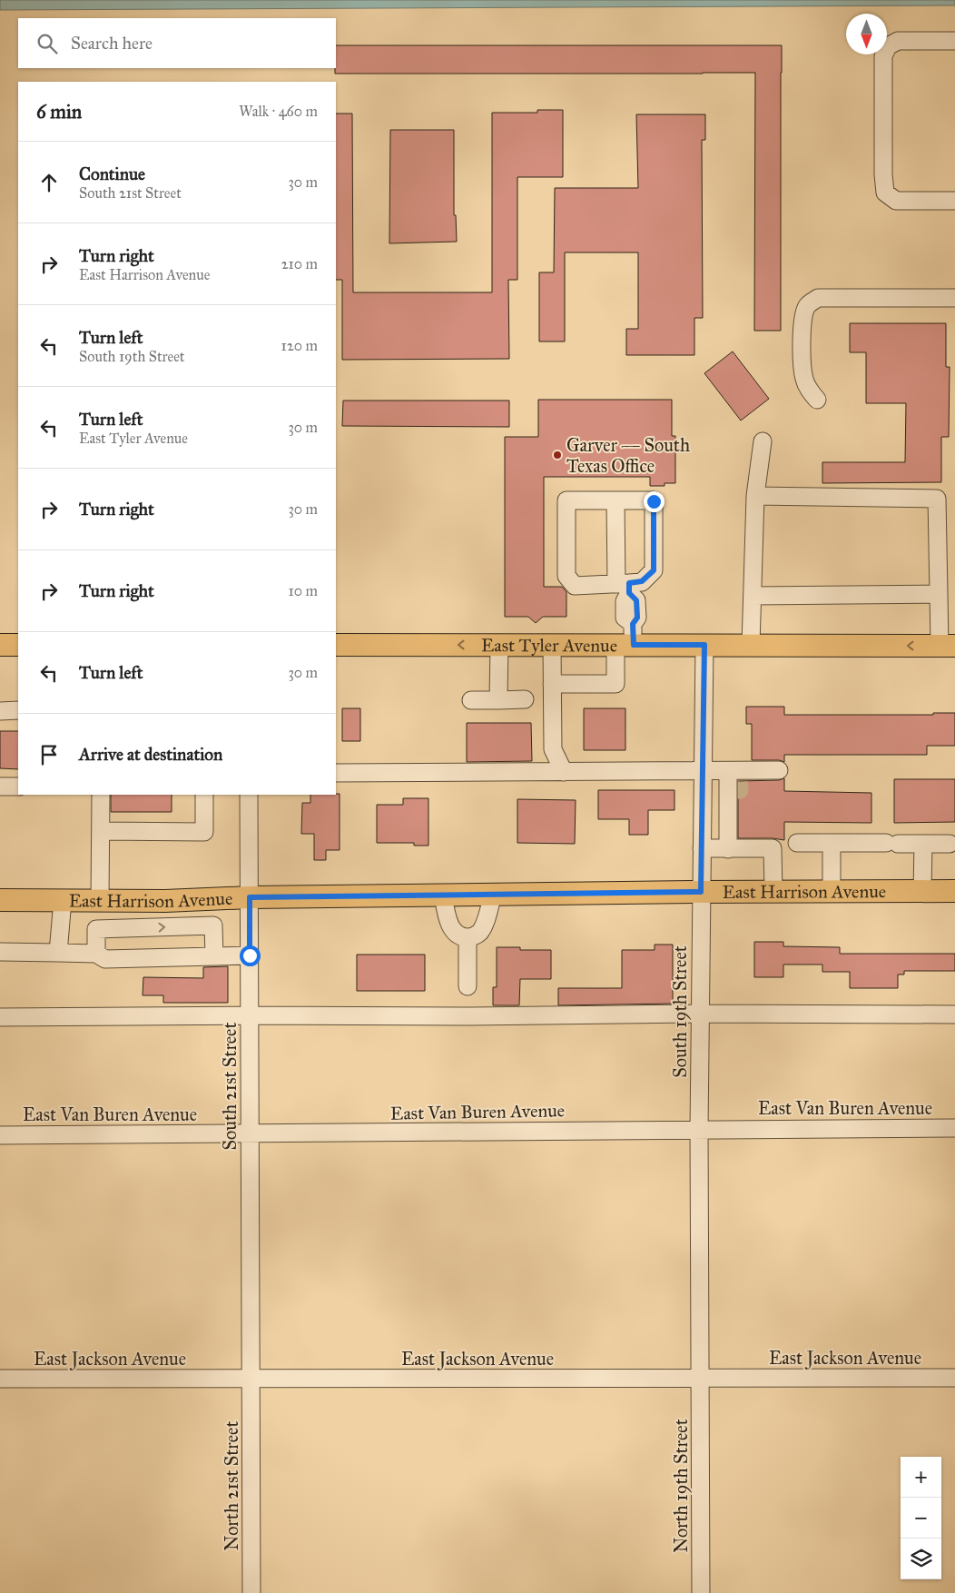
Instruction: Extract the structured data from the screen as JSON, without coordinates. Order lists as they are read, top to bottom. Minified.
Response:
{"streets":{"main road":["East Tyler Avenue","East Harrison Avenue"],"street":["South 19th Street","South 21st Street","East Van Buren Avenue","East Jackson Avenue","North 21st Street","North 19th Street"]},"crossings":[["East Tyler Avenue","South 19th Street"],["East Harrison Avenue","South 19th Street"],["East Harrison Avenue","South 21st Street"],["South 19th Street","East Van Buren Avenue"],["South 19th Street","East Jackson Avenue"],["South 19th Street","North 19th Street"],["South 21st Street","East Van Buren Avenue"],["South 21st Street","East Jackson Avenue"],["South 21st Street","North 21st Street"],["East Jackson Avenue","North 21st Street"],["East Jackson Avenue","North 19th Street"]],"one_way":["East Tyler Avenue"],"places":["Garver — South Texas Office"],"north":"bottom","page":{"search":"Search here","heading":["6 min","Walk · 460 m"],"list":[["Continue","South 21st Street","30 m"],["Turn right","East Harrison Avenue","210 m"],["Turn left","South 19th Street","120 m"],["Turn left","East Tyler Avenue","30 m"],["Turn right","30 m"],["Turn right","10 m"],["Turn left","30 m"],"Arrive at destination"],"map_buttons":["+","−"]}}
